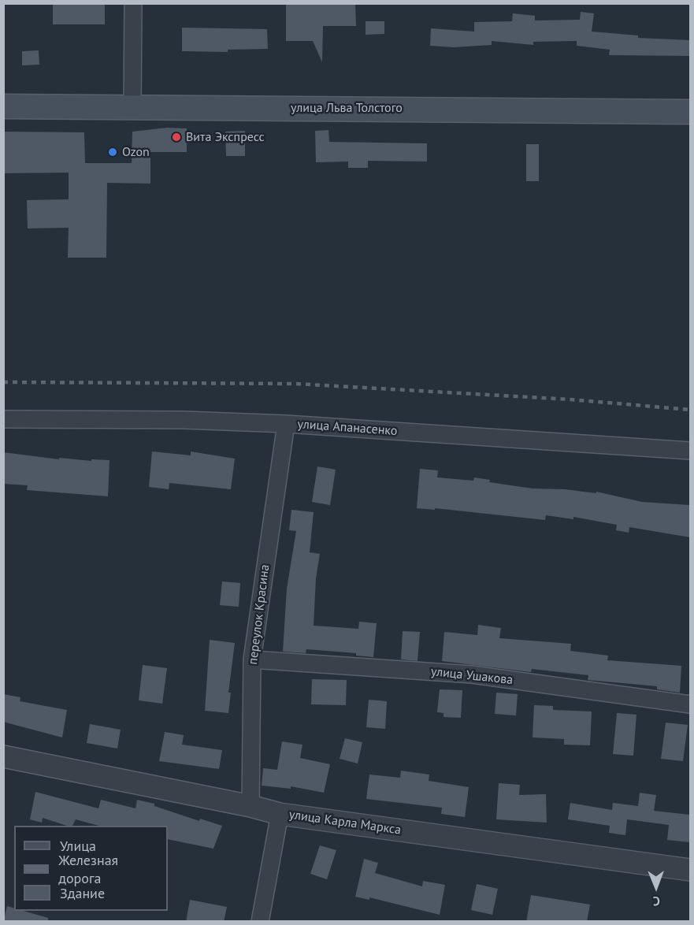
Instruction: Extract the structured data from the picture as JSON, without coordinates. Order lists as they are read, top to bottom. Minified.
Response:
{"streets":{"main road":["улица Льва Толстого"],"street":["улица Апанасенко","переулок Красина","улица Ушакова","улица Карла Маркса"]},"crossings":[["улица Апанасенко","переулок Красина"],["переулок Красина","улица Ушакова"],["переулок Красина","улица Карла Маркса"]],"places":["Вита Экспресс","Ozon"],"legend":["Улица","Железная дорога","Здание"],"north":"bottom"}
